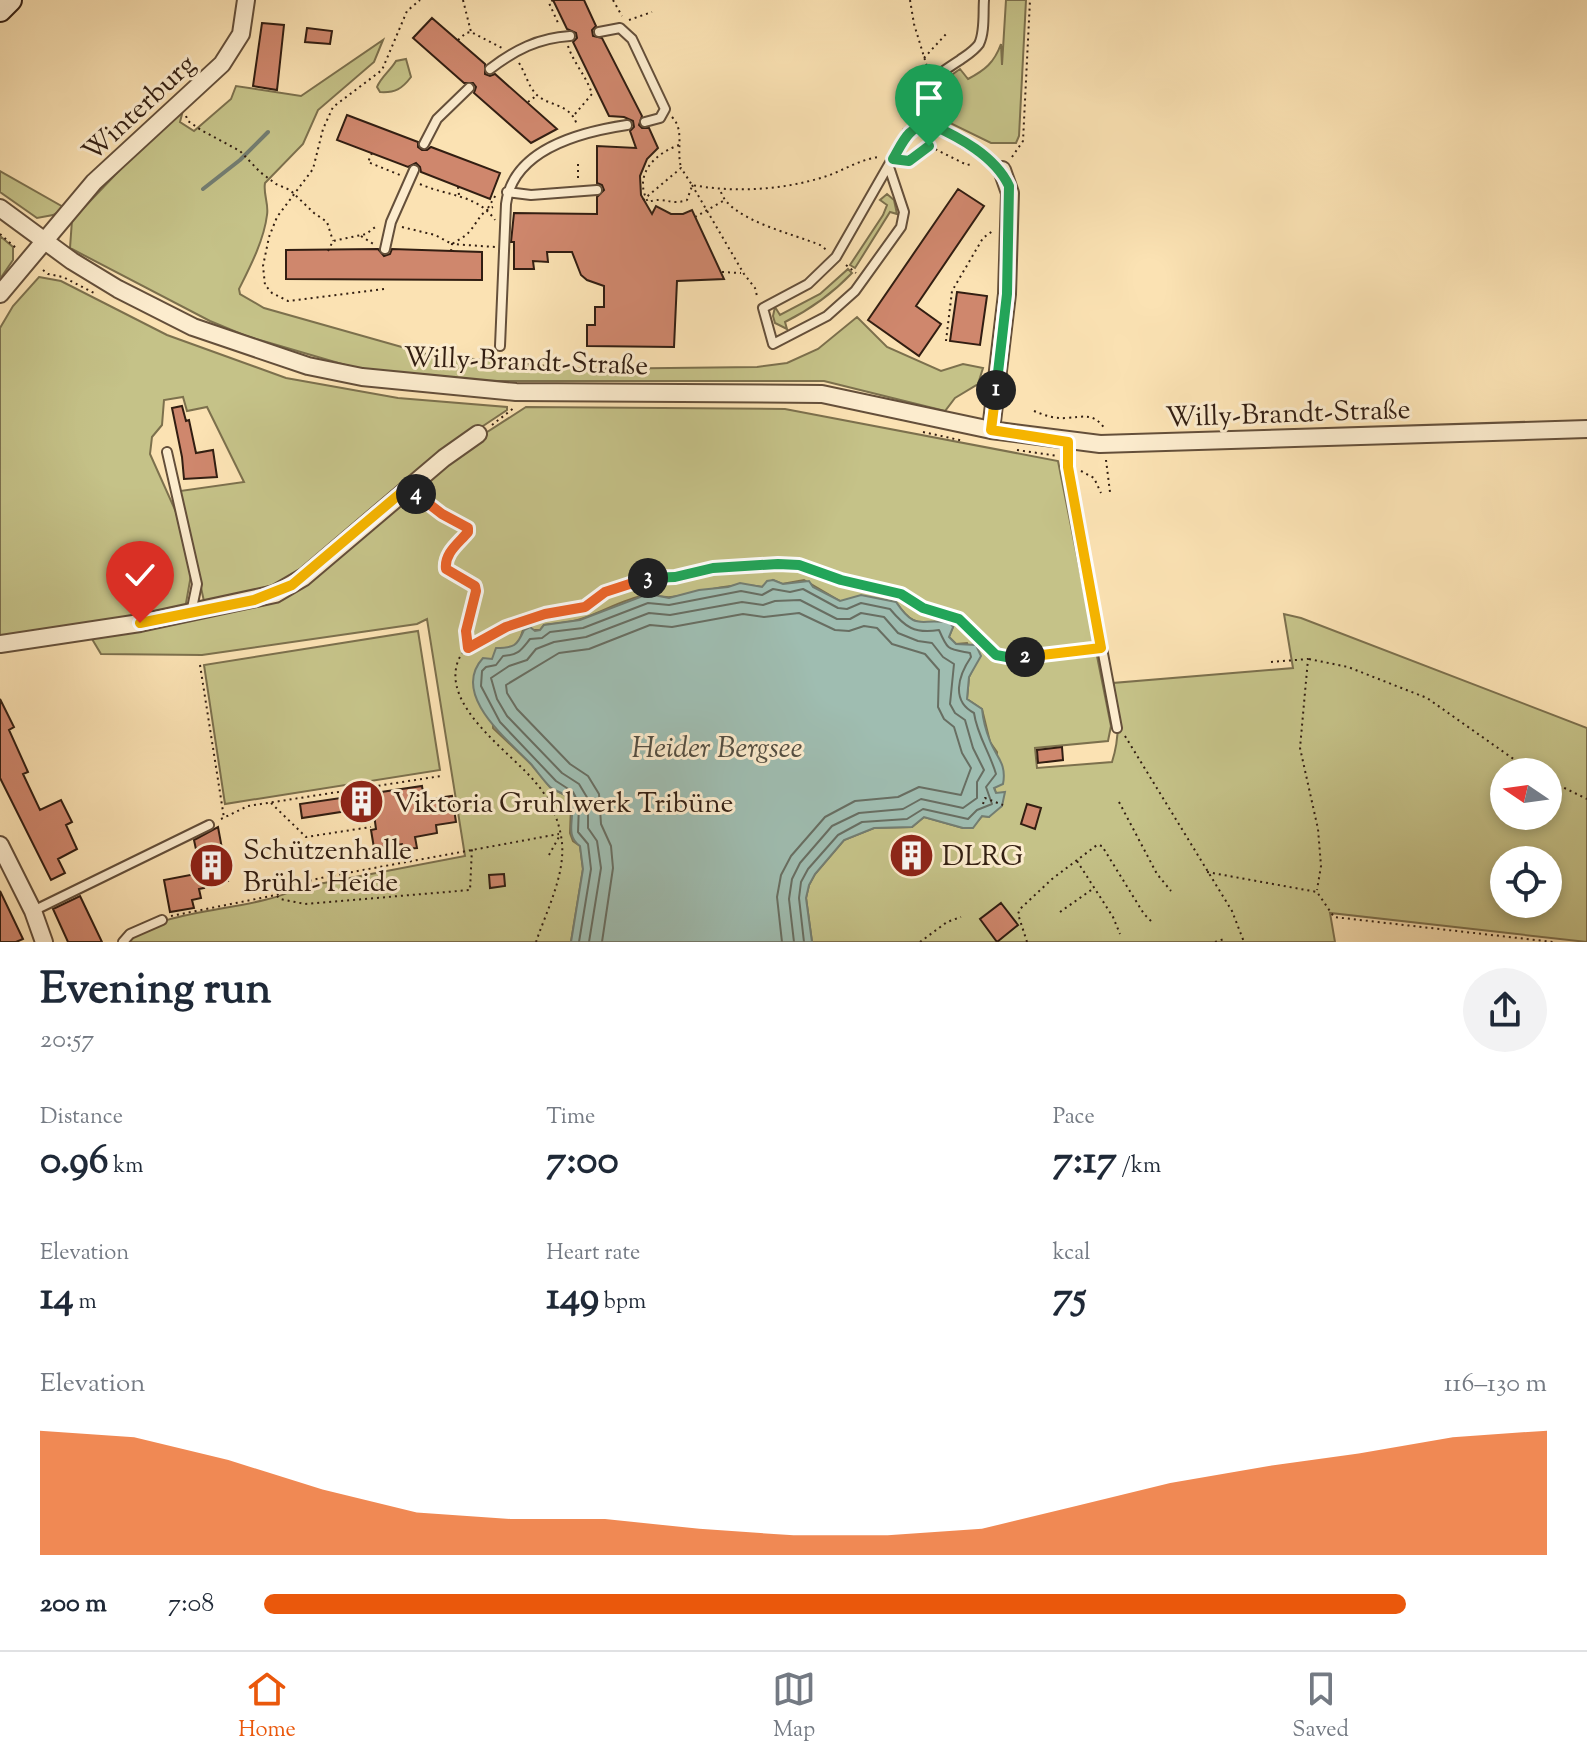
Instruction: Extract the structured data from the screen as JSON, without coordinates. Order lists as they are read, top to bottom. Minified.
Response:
{"streets":{"street":["Winterburg","Willy-Brandt-Straße"]},"crossings":[["Winterburg","Willy-Brandt-Straße"]],"water":["Heider Bergsee"],"places":{"building":["Viktoria Gruhlwerk Tribüne","DLRG","Schützenhalle Brühl- Heide"]},"north":"left","page":{"pins":["1","4","3","2"],"heading":["Evening run","20:57"],"stats":[["Distance","0.96 km"],["Time","7:00"],["Pace","7:17 /km"],["Elevation","14 m"],["Heart rate","149 bpm"],["kcal","75"]],"chart":["Elevation","116–130 m"],"list":[{"name":"200 m","note":"7:08"}],"tabs":["Home","Map","Saved"]}}
